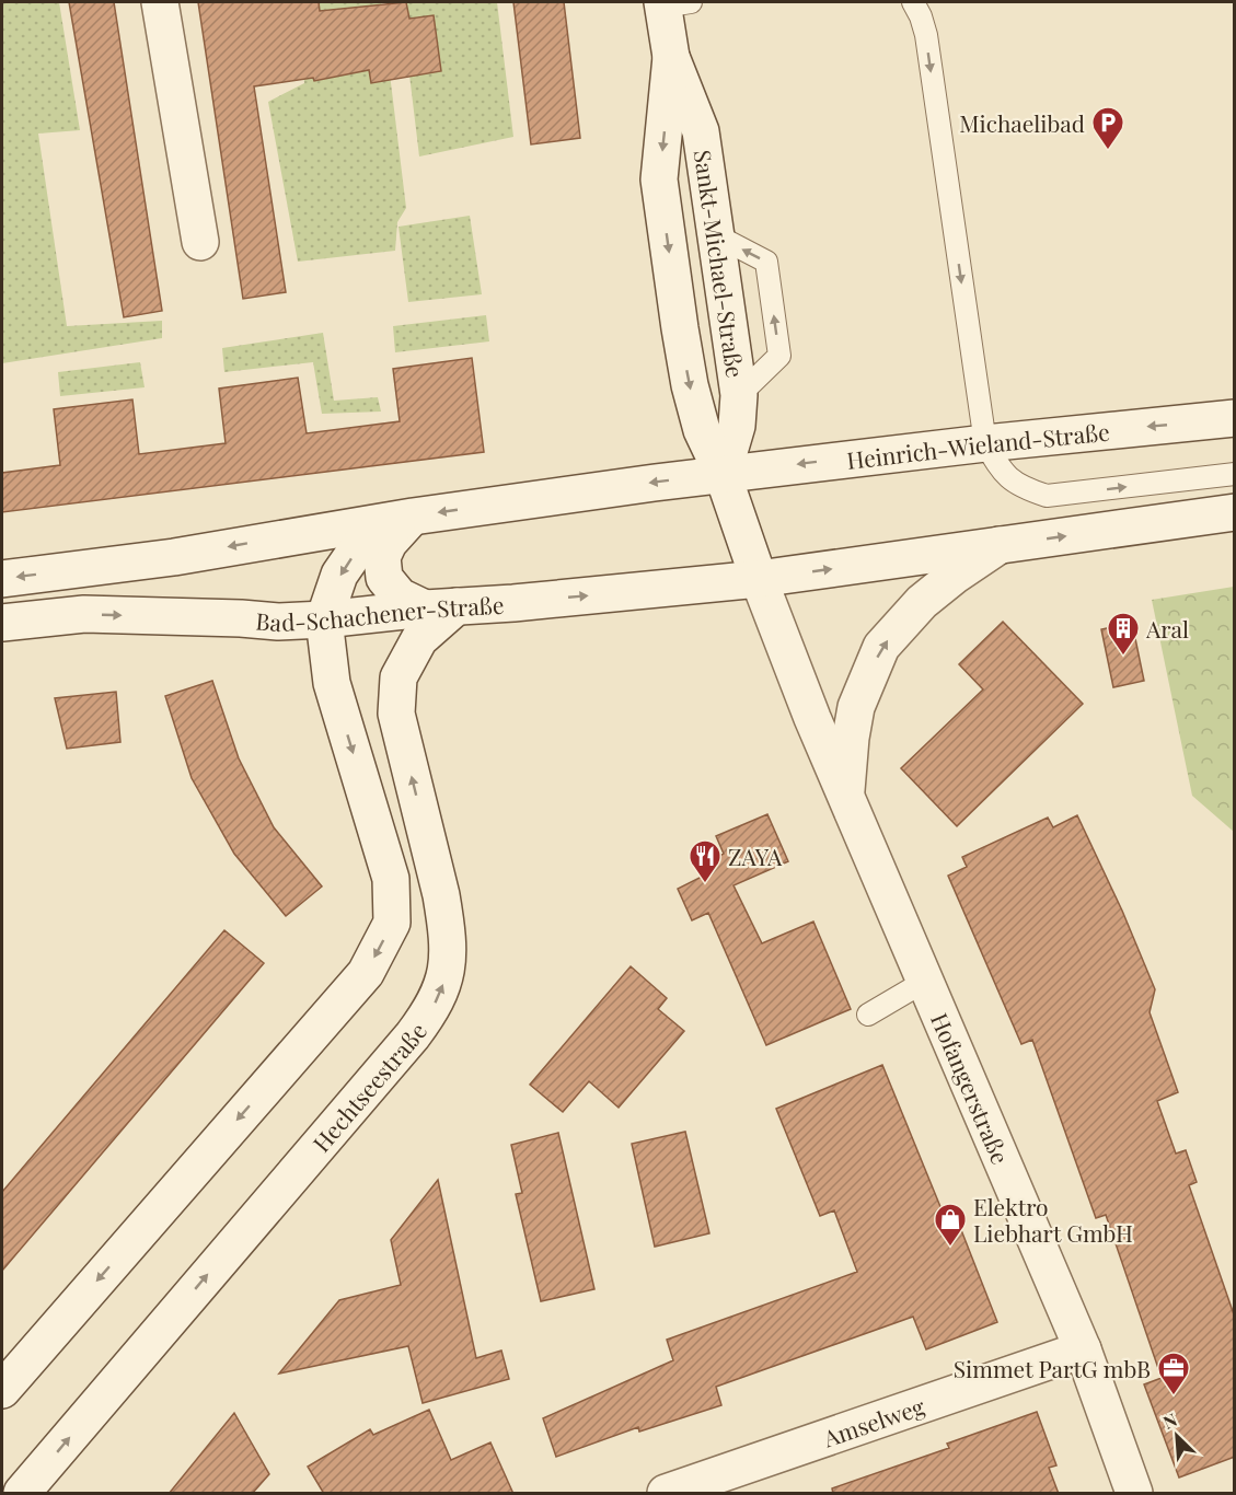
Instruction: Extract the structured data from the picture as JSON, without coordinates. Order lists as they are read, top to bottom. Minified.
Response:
{"streets":{"street":["Sankt-Michael-Straße","Heinrich-Wieland-Straße","Bad-Schachener-Straße","Hechtseestraße","Hofangerstraße","Amselweg"]},"crossings":[["Sankt-Michael-Straße","Heinrich-Wieland-Straße"],["Sankt-Michael-Straße","Bad-Schachener-Straße"],["Sankt-Michael-Straße","Hofangerstraße"],["Bad-Schachener-Straße","Hechtseestraße"],["Bad-Schachener-Straße","Hofangerstraße"],["Hofangerstraße","Amselweg"]],"places":{"parking":["Michaelibad"],"building":["Aral"],"restaurant":["ZAYA"],"shop":["Elektro Liebhart GmbH"],"office":["Simmet PartG mbB"]},"north":"top left"}
